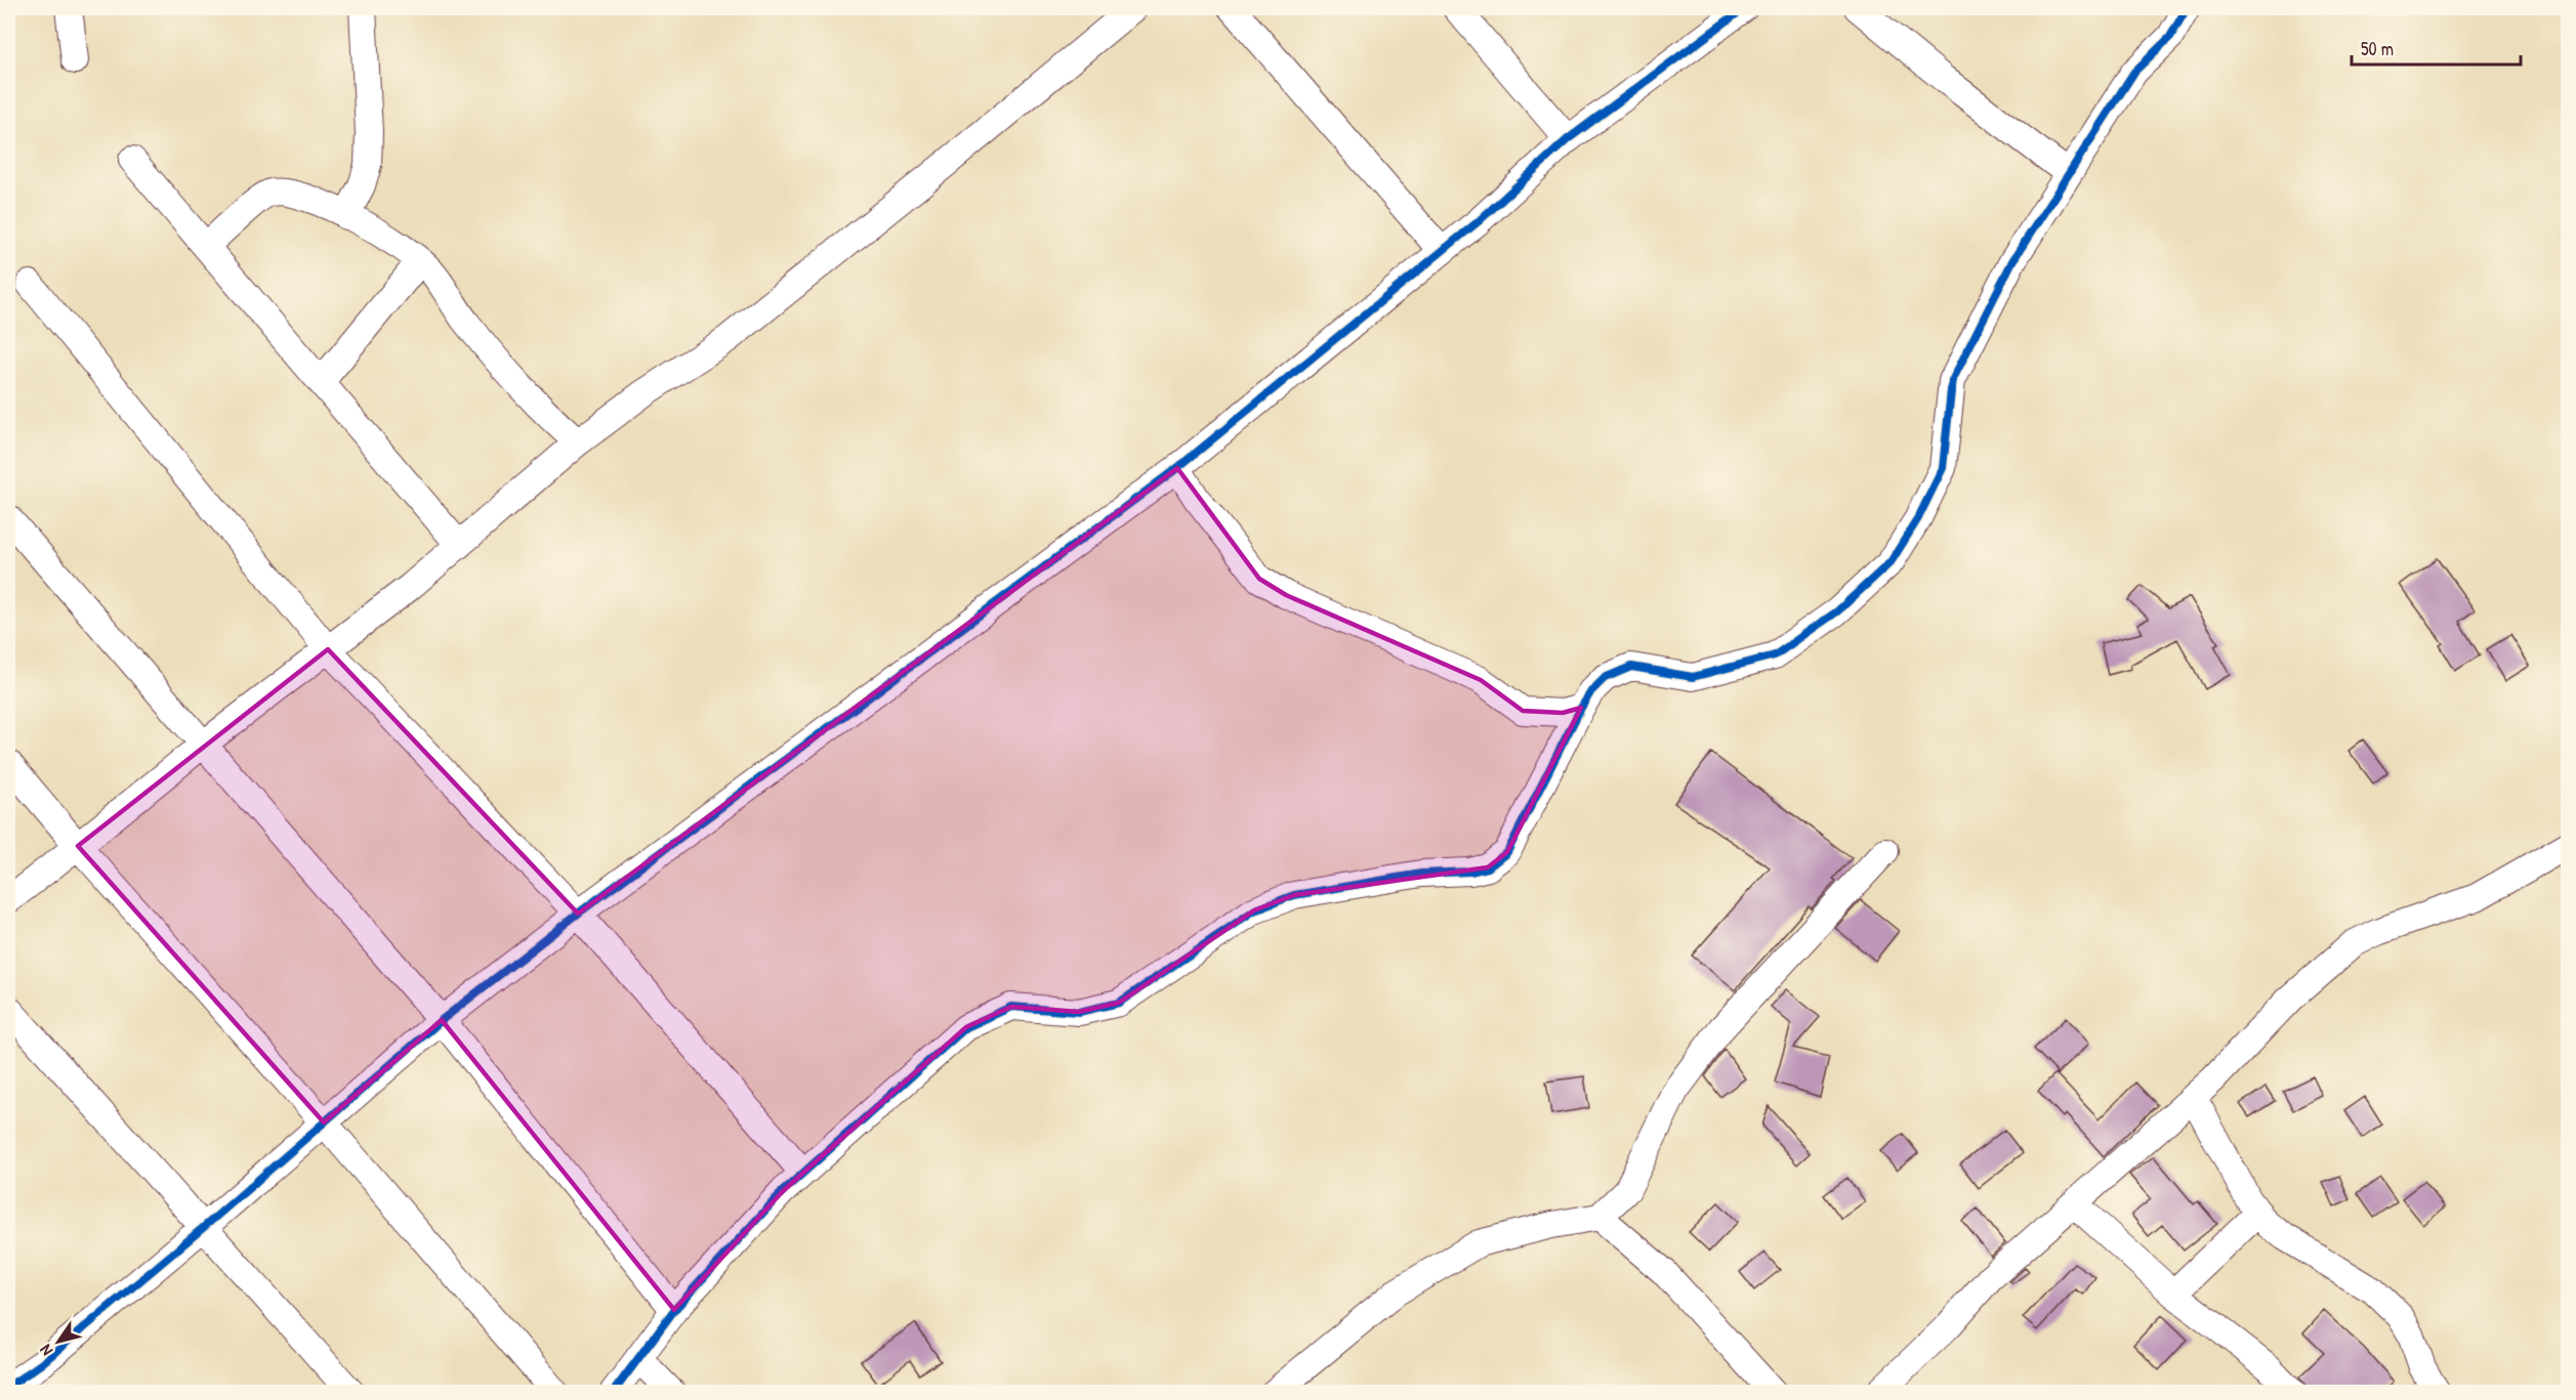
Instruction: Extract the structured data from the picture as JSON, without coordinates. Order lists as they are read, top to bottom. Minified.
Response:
{"scale_bar":"50 m","north":"bottom left"}
